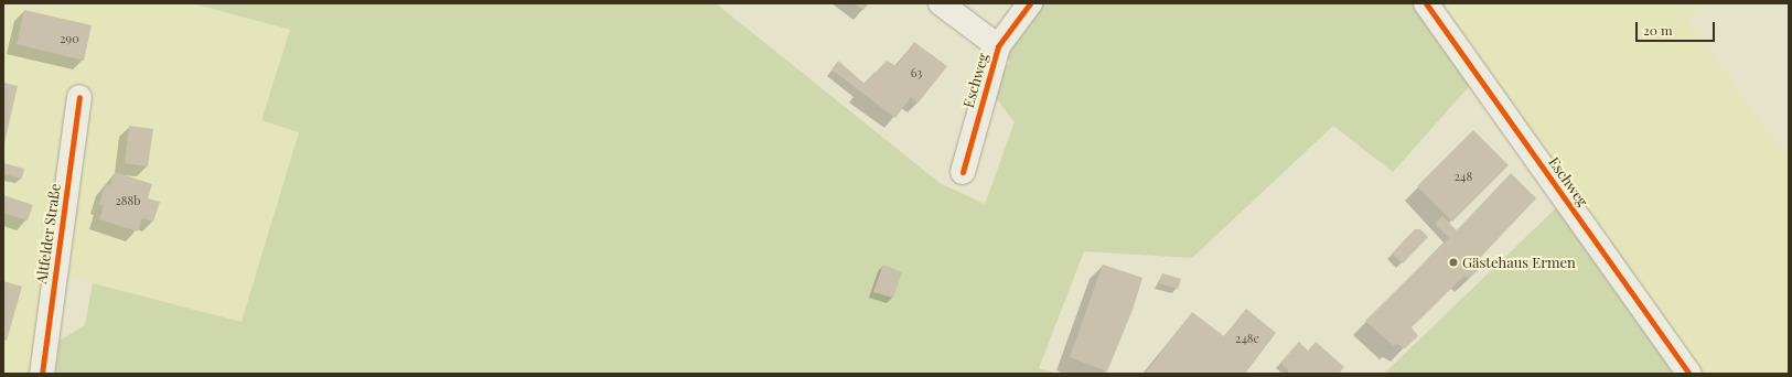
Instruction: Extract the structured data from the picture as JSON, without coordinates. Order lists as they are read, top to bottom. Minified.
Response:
{"streets":{"street":["Eschweg","Altfelder Straße"]},"places":["Gästehaus Ermen"],"house_numbers":["290","63","248","288b","248c"],"scale_bar":"20 m"}
